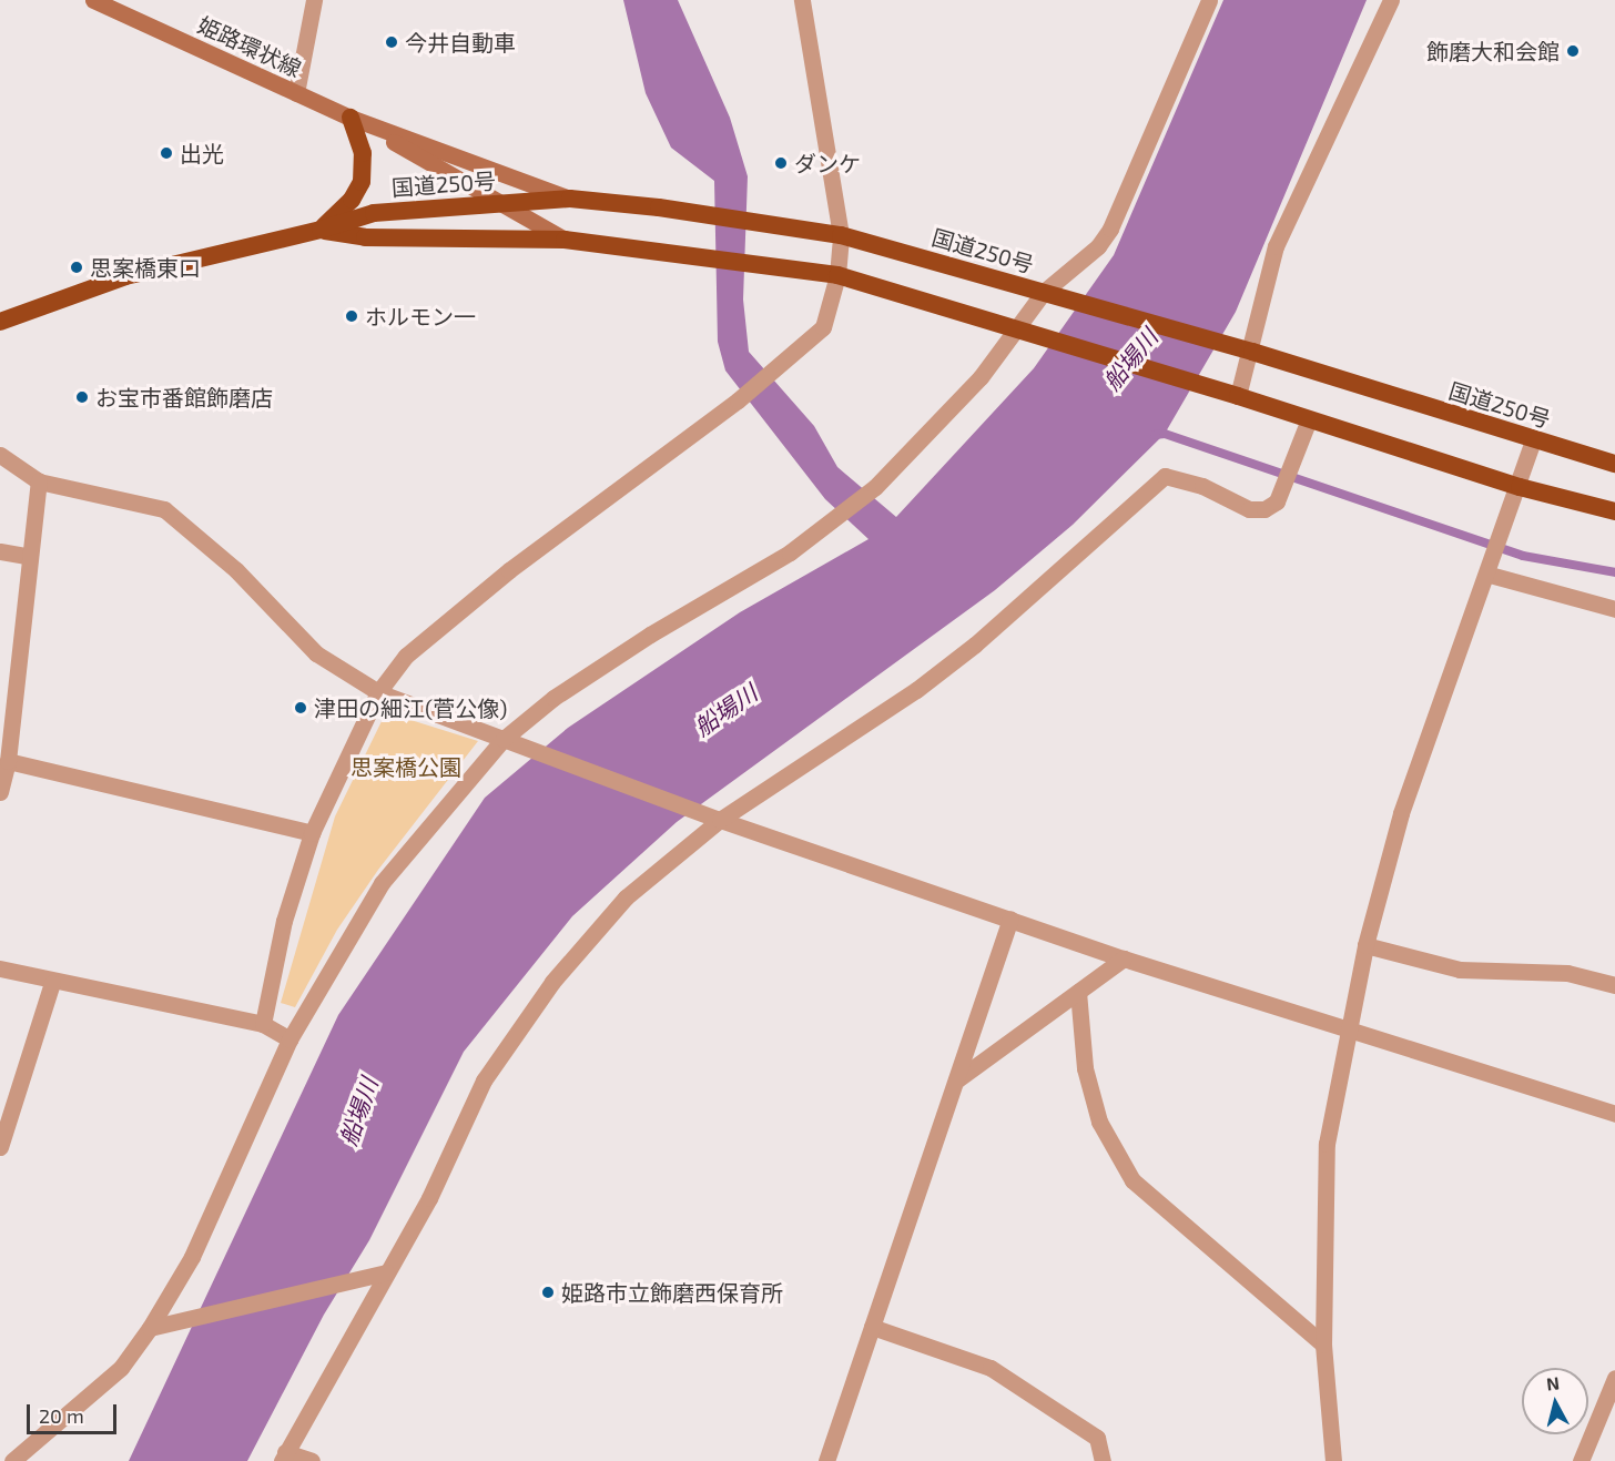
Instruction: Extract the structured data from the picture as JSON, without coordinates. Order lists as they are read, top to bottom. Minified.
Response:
{"streets":{"highway":["国道250号"],"main road":["姫路環状線"]},"crossings":[["姫路環状線","国道250号"]],"water":["船場川"],"parks":["思案橋公園"],"places":["今井自動車","飾磨大和会館","出光","ダンケ","思案橋東口","ホルモン一","お宝市番館飾磨店","津田の細江(菅公像)","姫路市立飾磨西保育所"],"scale_bar":"20 m","north":"top"}
